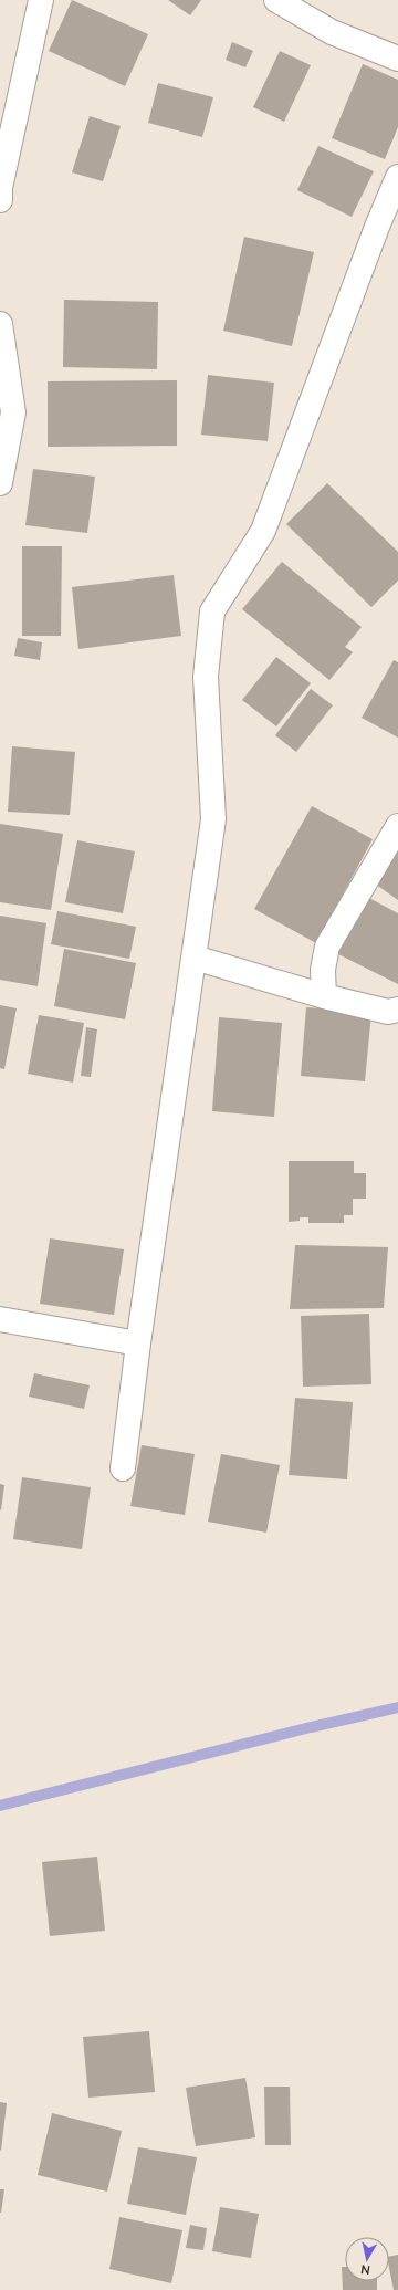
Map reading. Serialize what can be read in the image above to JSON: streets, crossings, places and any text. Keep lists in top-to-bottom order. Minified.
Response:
{"north":"bottom"}
